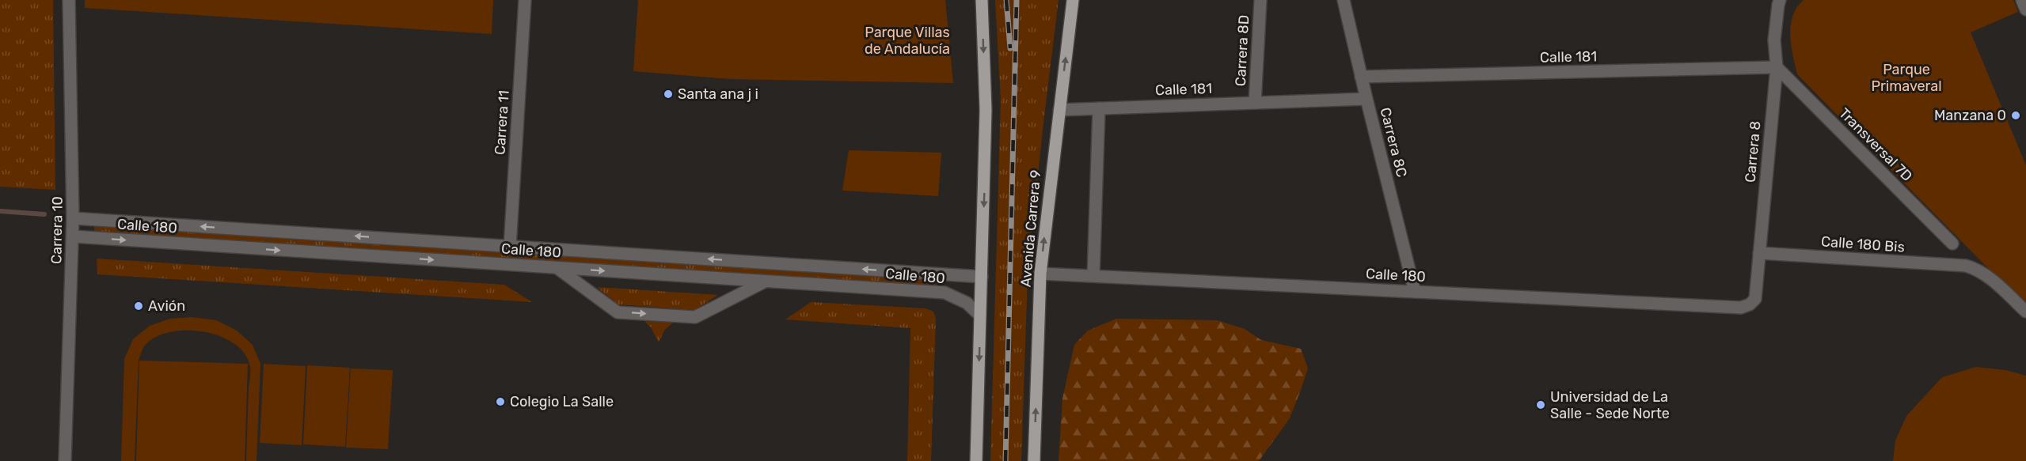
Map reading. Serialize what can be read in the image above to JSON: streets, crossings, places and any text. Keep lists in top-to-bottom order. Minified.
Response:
{"streets":{"main road":["Avenida Carrera 9"],"street":["Carrera 8D","Calle 181","Carrera 11","Carrera 8C","Transversal 7D","Carrera 8","Calle 180","Carrera 10","Calle 180 Bis"]},"crossings":[["Carrera 8D","Calle 181"],["Calle 181","Carrera 8C"],["Calle 181","Transversal 7D"],["Calle 181","Carrera 8"],["Calle 181","Avenida Carrera 9"],["Carrera 11","Calle 180"],["Carrera 8C","Calle 180"],["Transversal 7D","Carrera 8"],["Carrera 8","Calle 180"],["Carrera 8","Calle 180 Bis"],["Calle 180","Avenida Carrera 9"],["Calle 180","Carrera 10"]],"parks":["Parque Villas de Andalucía","Parque Primaveral"],"places":["Santa ana j i","Manzana 0","Avión","Colegio La Salle","Universidad de La Salle - Sede Norte"]}
